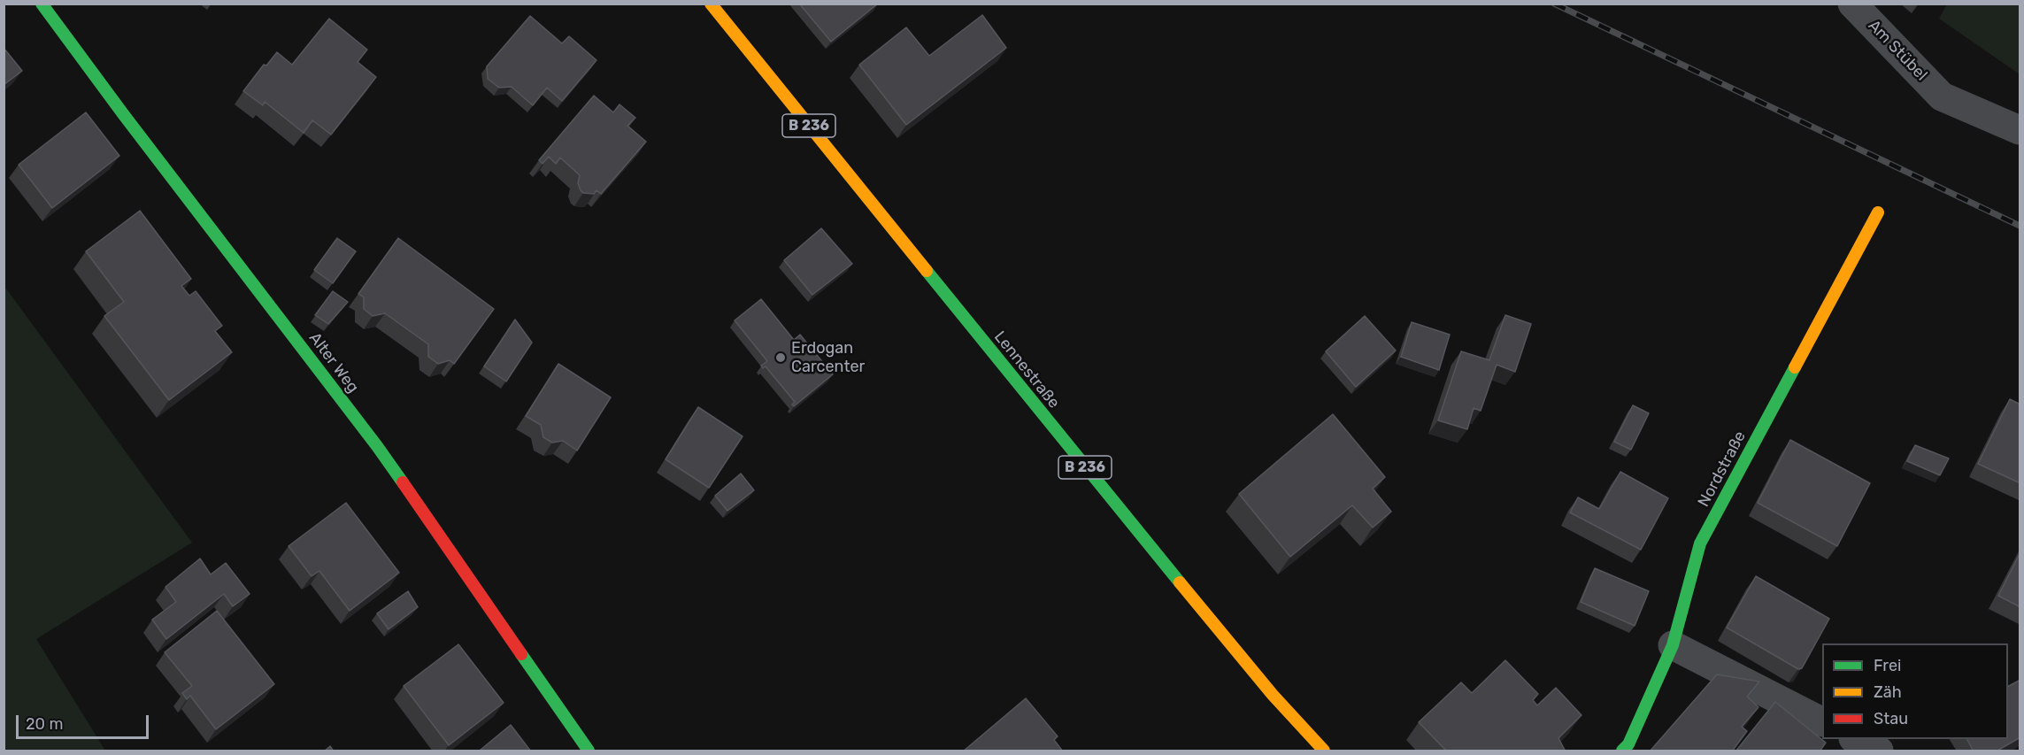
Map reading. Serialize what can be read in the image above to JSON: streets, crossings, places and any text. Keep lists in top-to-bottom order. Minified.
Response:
{"streets":{"street":["Am Stübel","B 236","Alter Weg","Lennestraße","Nordstraße"]},"places":["Erdogan Carcenter"],"legend":["Frei","Zäh","Stau"],"scale_bar":"20 m"}
